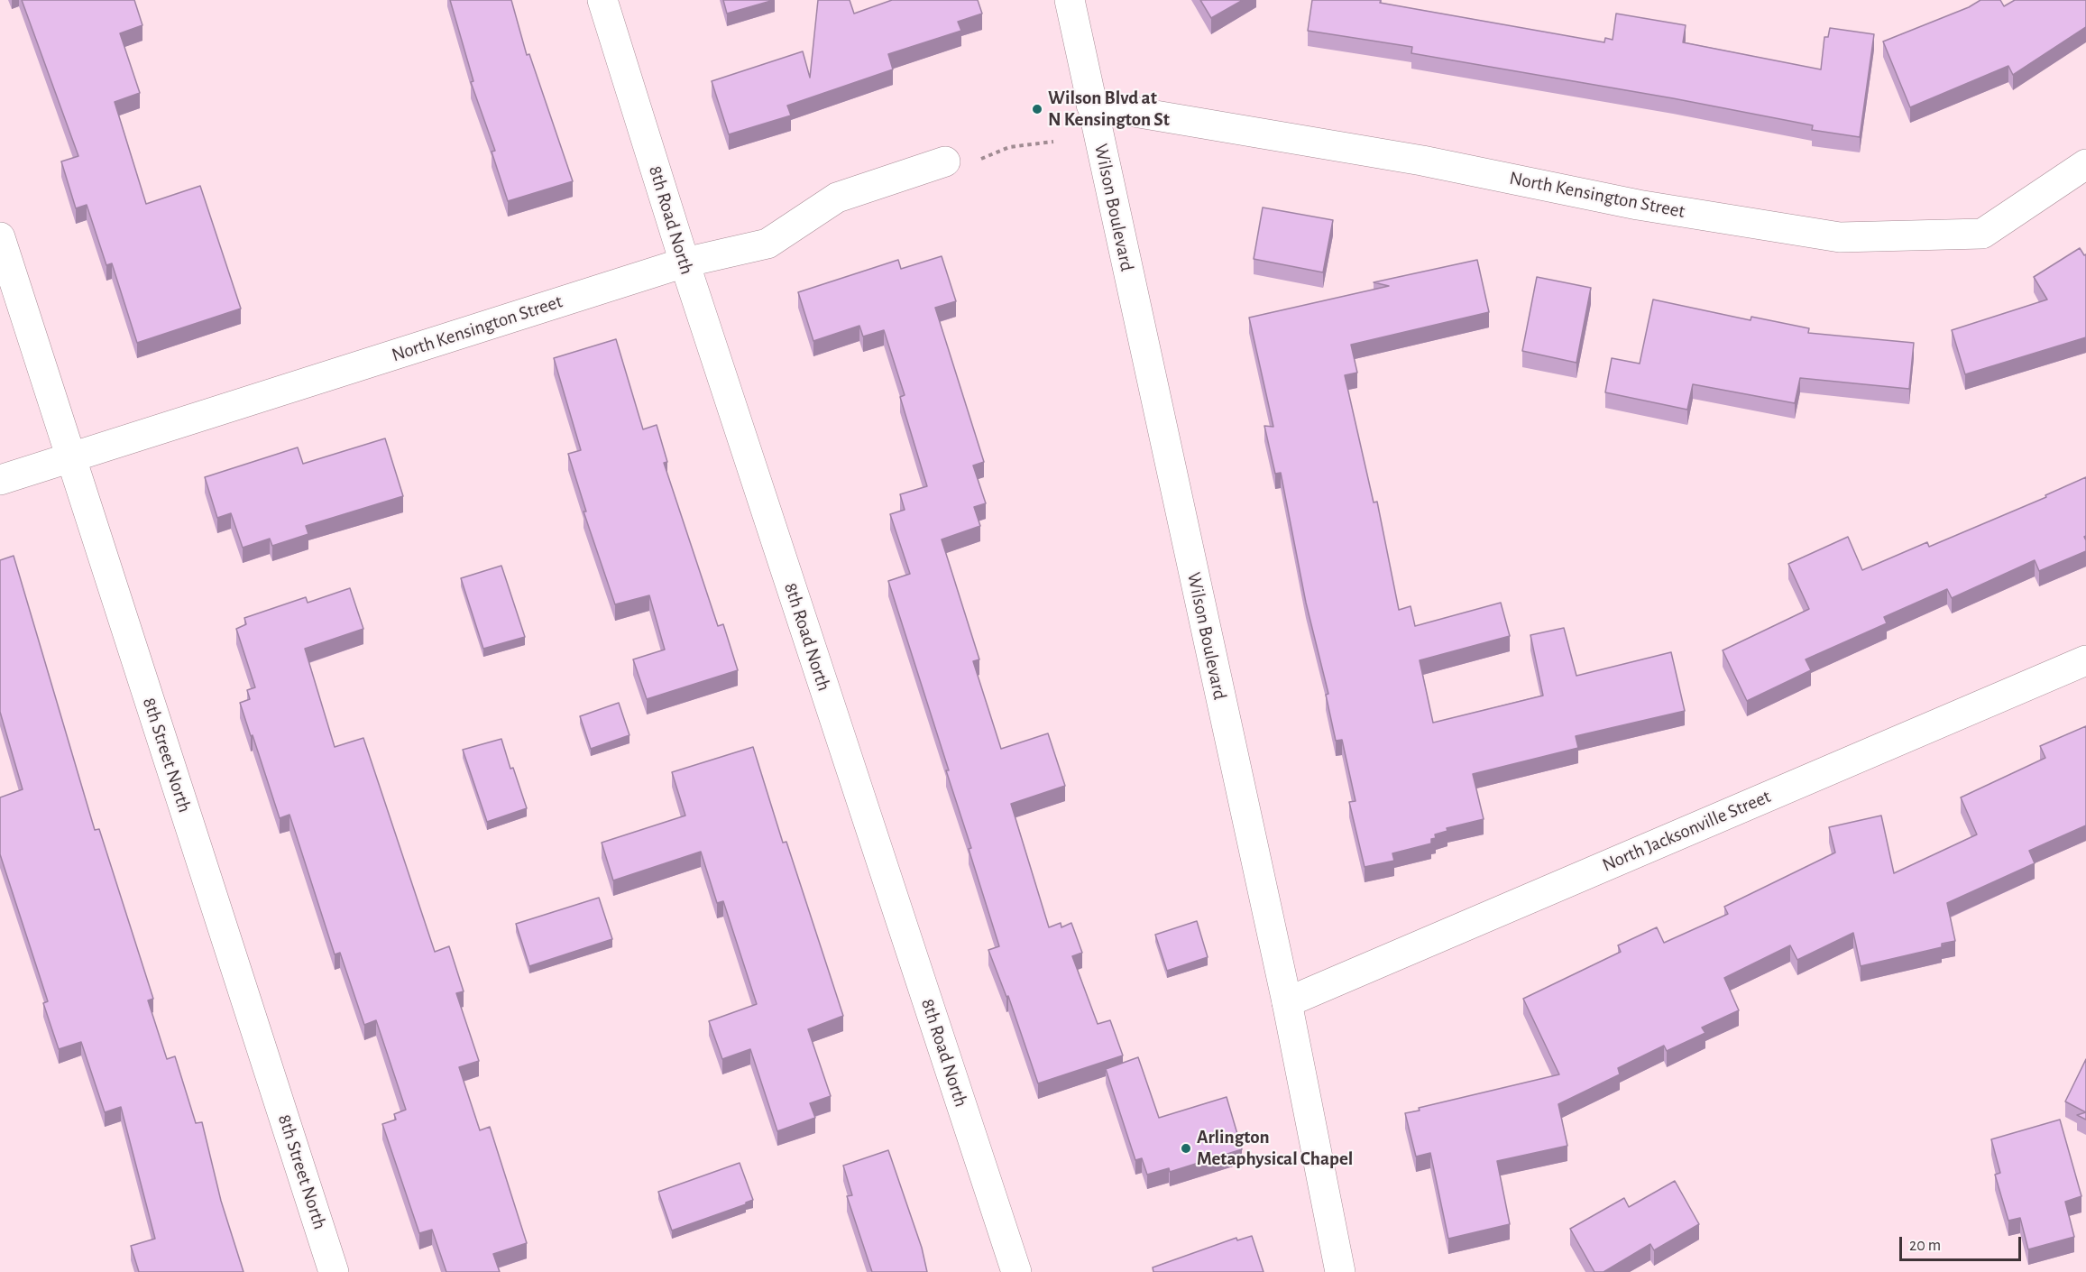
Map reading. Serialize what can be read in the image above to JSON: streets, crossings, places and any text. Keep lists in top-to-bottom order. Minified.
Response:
{"streets":{"street":["North Kensington Street","Wilson Boulevard","8th Road North","8th Street North","North Jacksonville Street"]},"crossings":[["North Kensington Street","Wilson Boulevard"],["North Kensington Street","8th Road North"],["North Kensington Street","8th Street North"],["Wilson Boulevard","North Jacksonville Street"]],"places":["Wilson Blvd at N Kensington St","Arlington Metaphysical Chapel"],"scale_bar":"20 m"}
